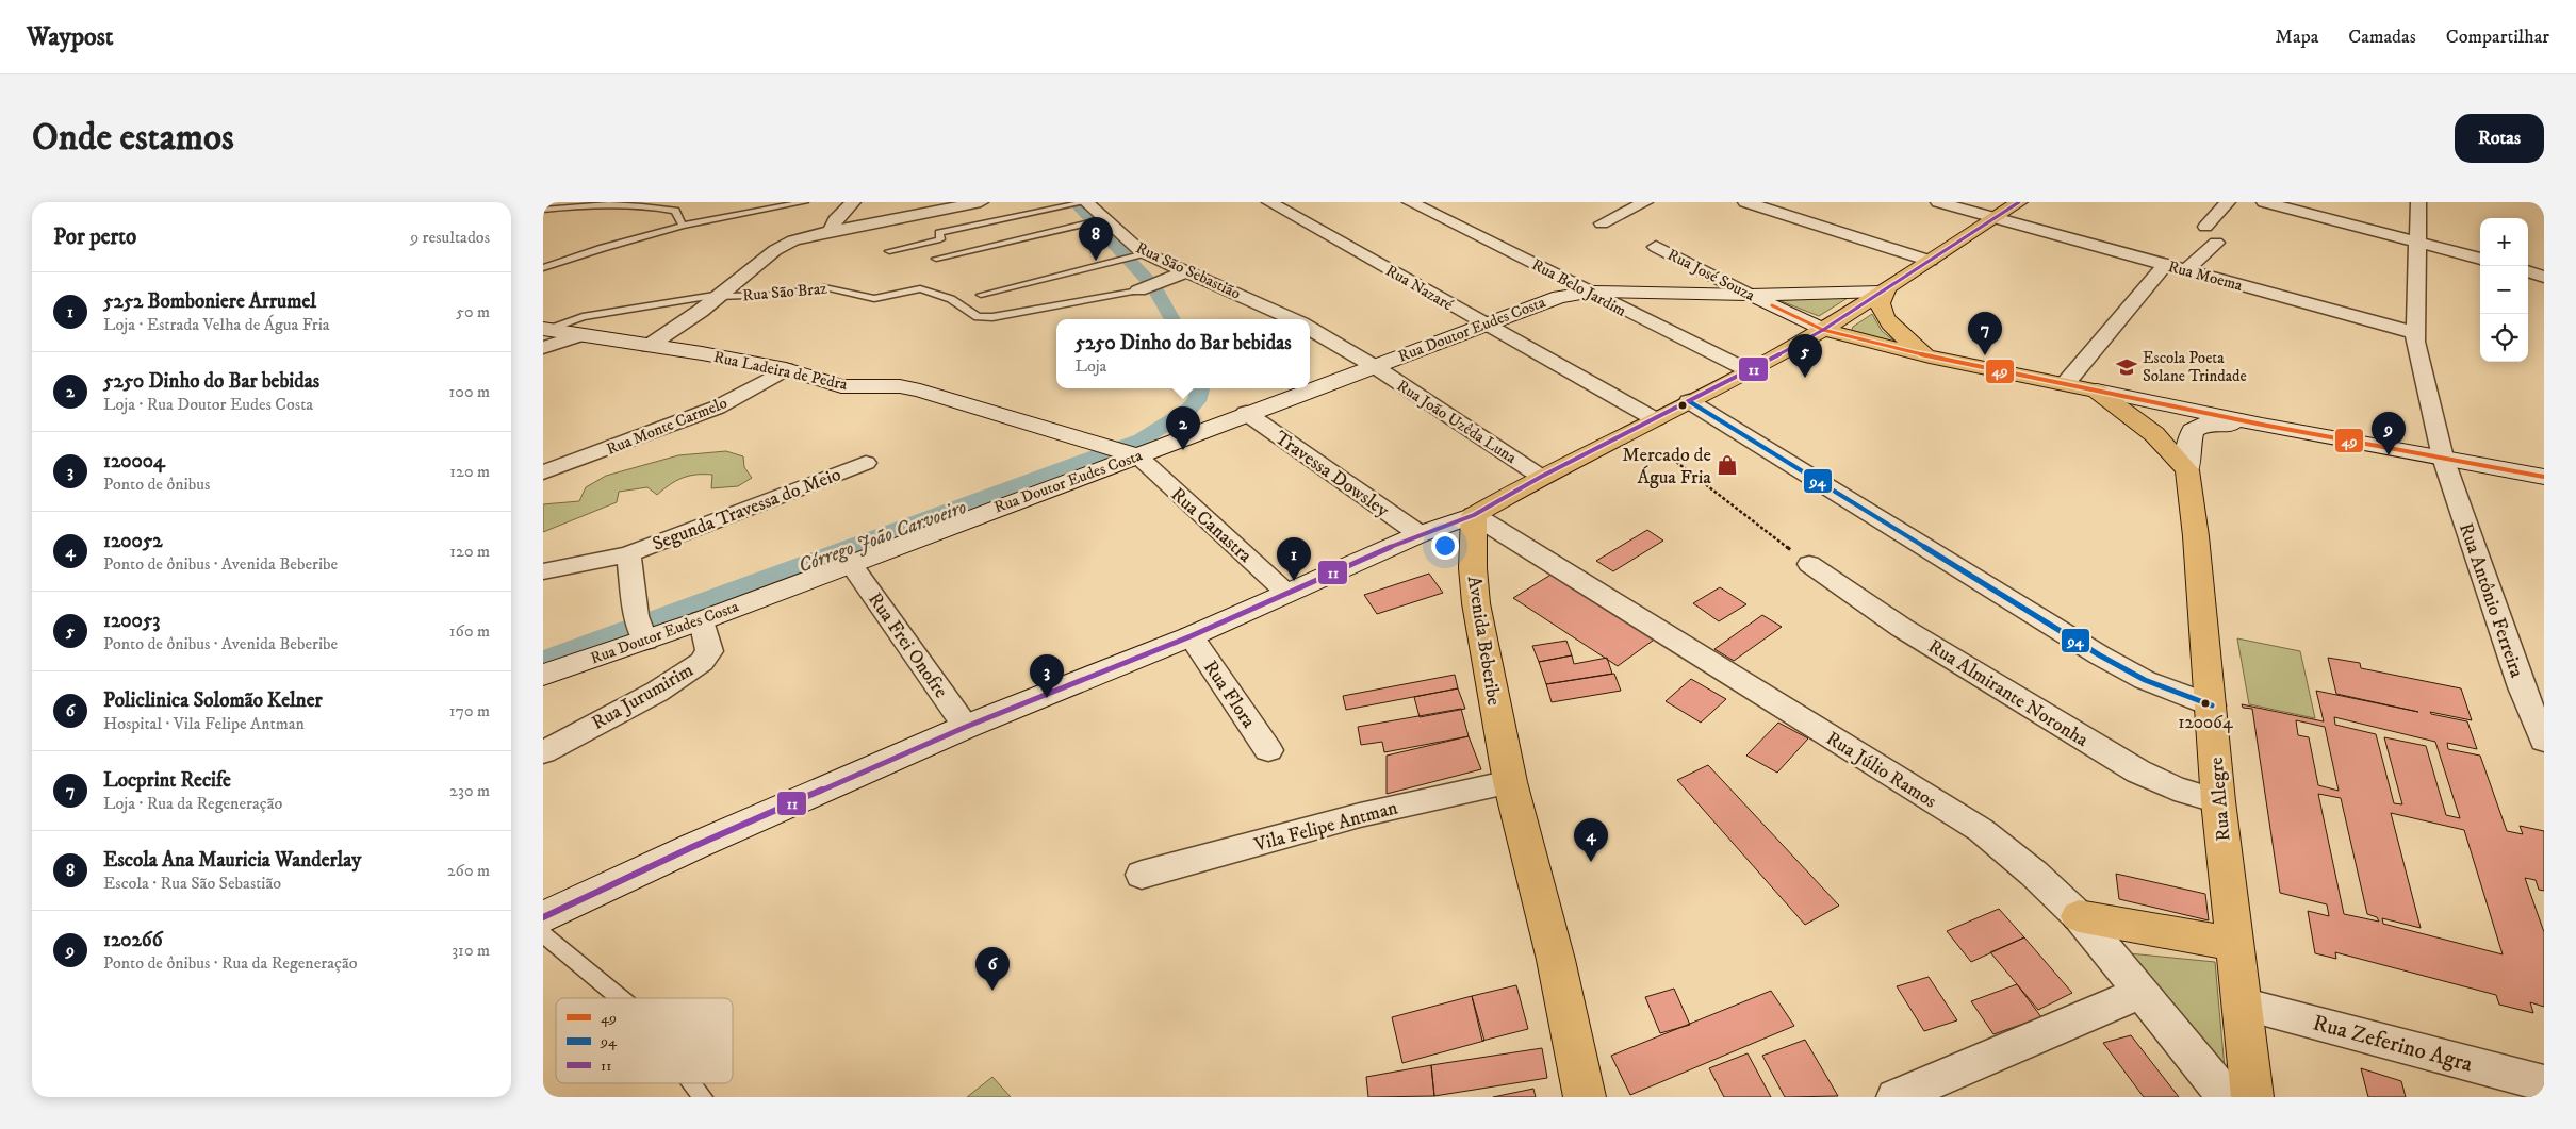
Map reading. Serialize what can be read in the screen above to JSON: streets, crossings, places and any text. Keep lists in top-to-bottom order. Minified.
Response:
{"streets":{"main road":["Avenida Beberibe","Rua Alegre"],"street":["Rua São Sebastião","Rua José Souza","Rua Moema","Rua Nazaré","Rua Belo Jardim","Rua São Braz","Rua Doutor Eudes Costa","Rua Ladeira de Pedra","Rua João Uzêda Luna","Rua Monte Carmelo","Travessa Dowsley","Segunda Travessa do Meio","Rua Canastra","Rua Antônio Ferreira","Rua Frei Onofre","Rua Almirante Noronha","Rua Flora","Rua Jurumirim","Rua Júlio Ramos","Vila Felipe Antman","Rua Zeferino Agra"]},"crossings":[["Rua São Sebastião","Rua São Braz"],["Rua José Souza","Rua Doutor Eudes Costa"],["Rua Moema","Rua Antônio Ferreira"],["Rua Nazaré","Rua Doutor Eudes Costa"],["Rua Belo Jardim","Rua Doutor Eudes Costa"],["Rua São Braz","Rua Ladeira de Pedra"],["Rua Doutor Eudes Costa","Rua Ladeira de Pedra"],["Rua Doutor Eudes Costa","Rua João Uzêda Luna"],["Rua Doutor Eudes Costa","Travessa Dowsley"],["Rua Doutor Eudes Costa","Rua Canastra"],["Rua Doutor Eudes Costa","Rua Frei Onofre"],["Rua Doutor Eudes Costa","Rua Jurumirim"],["Rua Ladeira de Pedra","Rua Monte Carmelo"],["Rua Ladeira de Pedra","Rua Canastra"],["Avenida Beberibe","Rua Júlio Ramos"],["Avenida Beberibe","Vila Felipe Antman"],["Rua Almirante Noronha","Rua Alegre"],["Rua Alegre","Rua Zeferino Agra"]],"water":["Córrego João Carvoeiro"],"places":{"school or university":["Escola Poeta Solane Trindade"],"shop":["Mercado de Água Fria"],"other":["120064"]},"lines":["transit line 11","transit line 49","transit line 94"],"legend":["49","94","11"],"page":{"header":"Waypost","nav":["Mapa","Camadas","Compartilhar"],"buttons":"Rotas","title":"Onde estamos","heading":["Por perto","9 resultados"],"pins":["8","7","5","2","9","1","3","4","6"],"map_buttons":["+","−"],"list":[{"mark":"1","name":"5252 Bomboniere Arrumel","note":"Loja · Estrada Velha de Água Fria","value":"50 m"},{"mark":"2","name":"5250 Dinho do Bar bebidas","note":"Loja · Rua Doutor Eudes Costa","value":"100 m"},{"mark":"3","name":"120004","note":"Ponto de ônibus","value":"120 m"},{"mark":"4","name":"120052","note":"Ponto de ônibus · Avenida Beberibe","value":"120 m"},{"mark":"5","name":"120053","note":"Ponto de ônibus · Avenida Beberibe","value":"160 m"},{"mark":"6","name":"Policlinica Solomão Kelner","note":"Hospital · Vila Felipe Antman","value":"170 m"},{"mark":"7","name":"Locprint Recife","note":"Loja · Rua da Regeneração","value":"230 m"},{"mark":"8","name":"Escola Ana Mauricia Wanderlay","note":"Escola · Rua São Sebastião","value":"260 m"},{"mark":"9","name":"120266","note":"Ponto de ônibus · Rua da Regeneração","value":"310 m"}],"popup":["5250 Dinho do Bar bebidas","Loja"]}}
